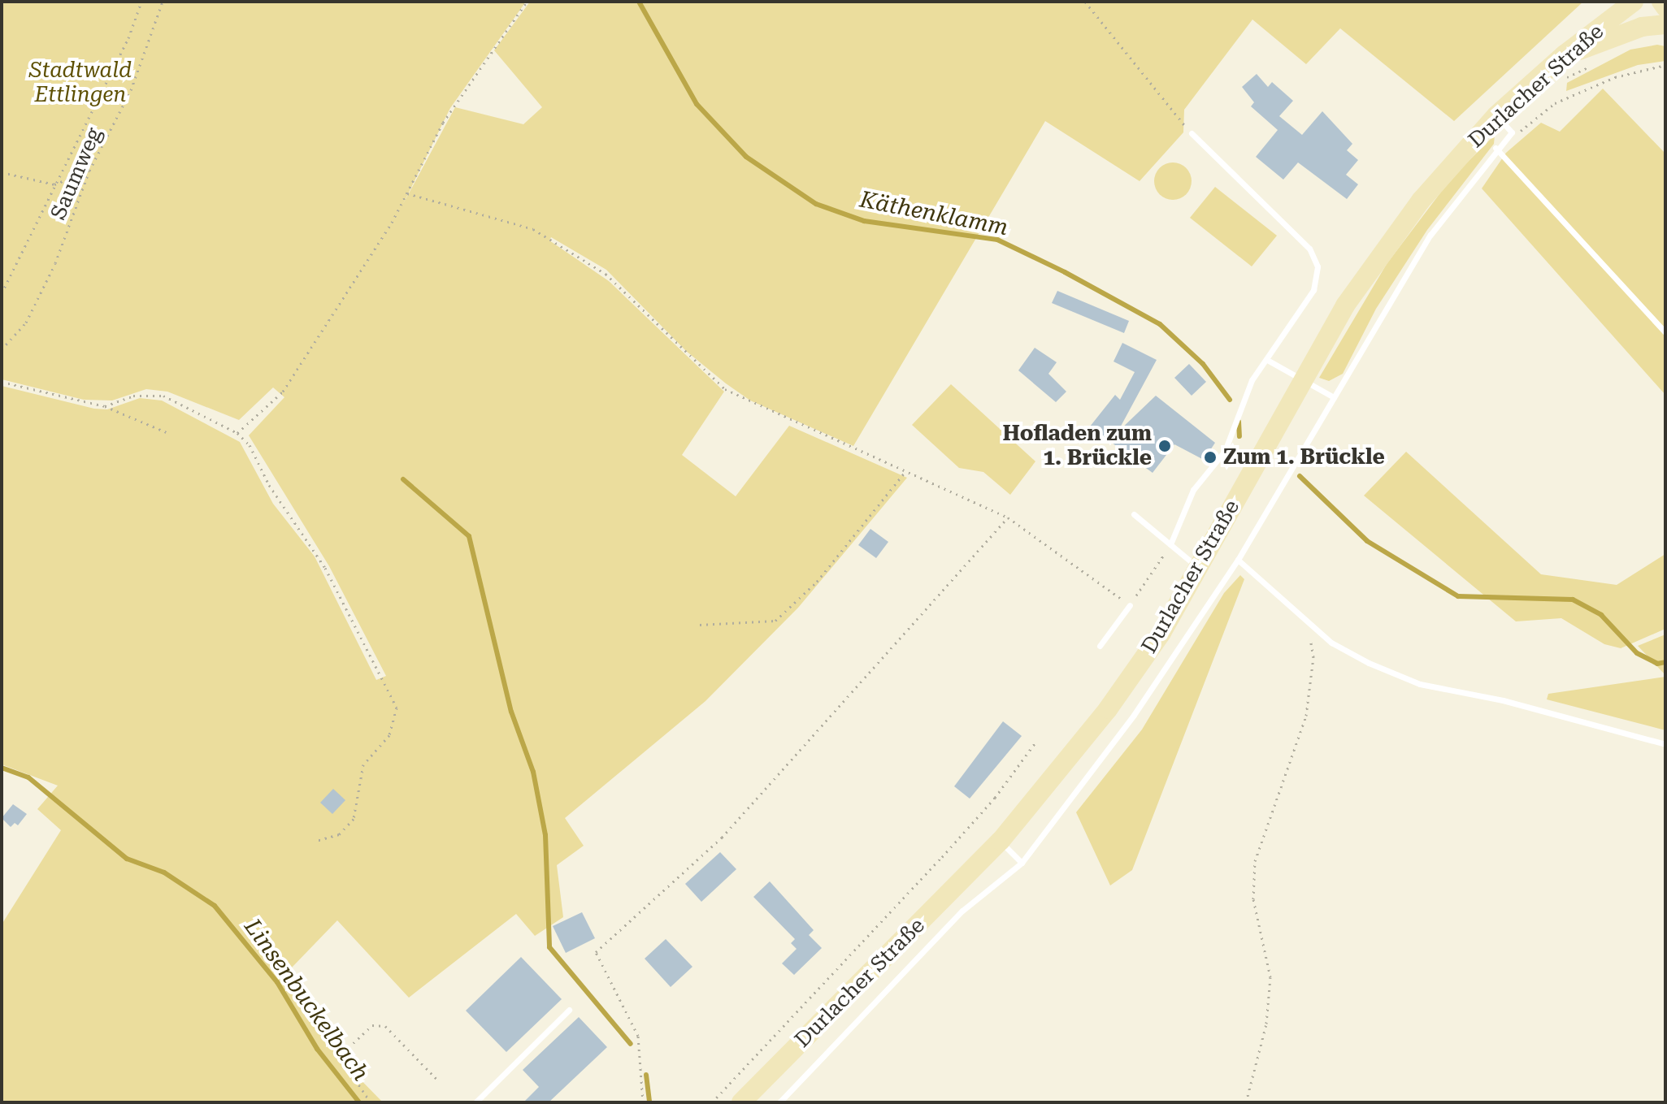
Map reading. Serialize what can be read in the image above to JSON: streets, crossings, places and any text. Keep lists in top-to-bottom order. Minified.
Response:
{"streets":{"main road":["Durlacher Straße"],"path":["Saumweg"]},"water":["Käthenklamm","Linsenbuckelbach"],"parks":["Stadtwald Ettlingen"],"places":["Hofladen zum 1. Brückle","Zum 1. Brückle"]}
